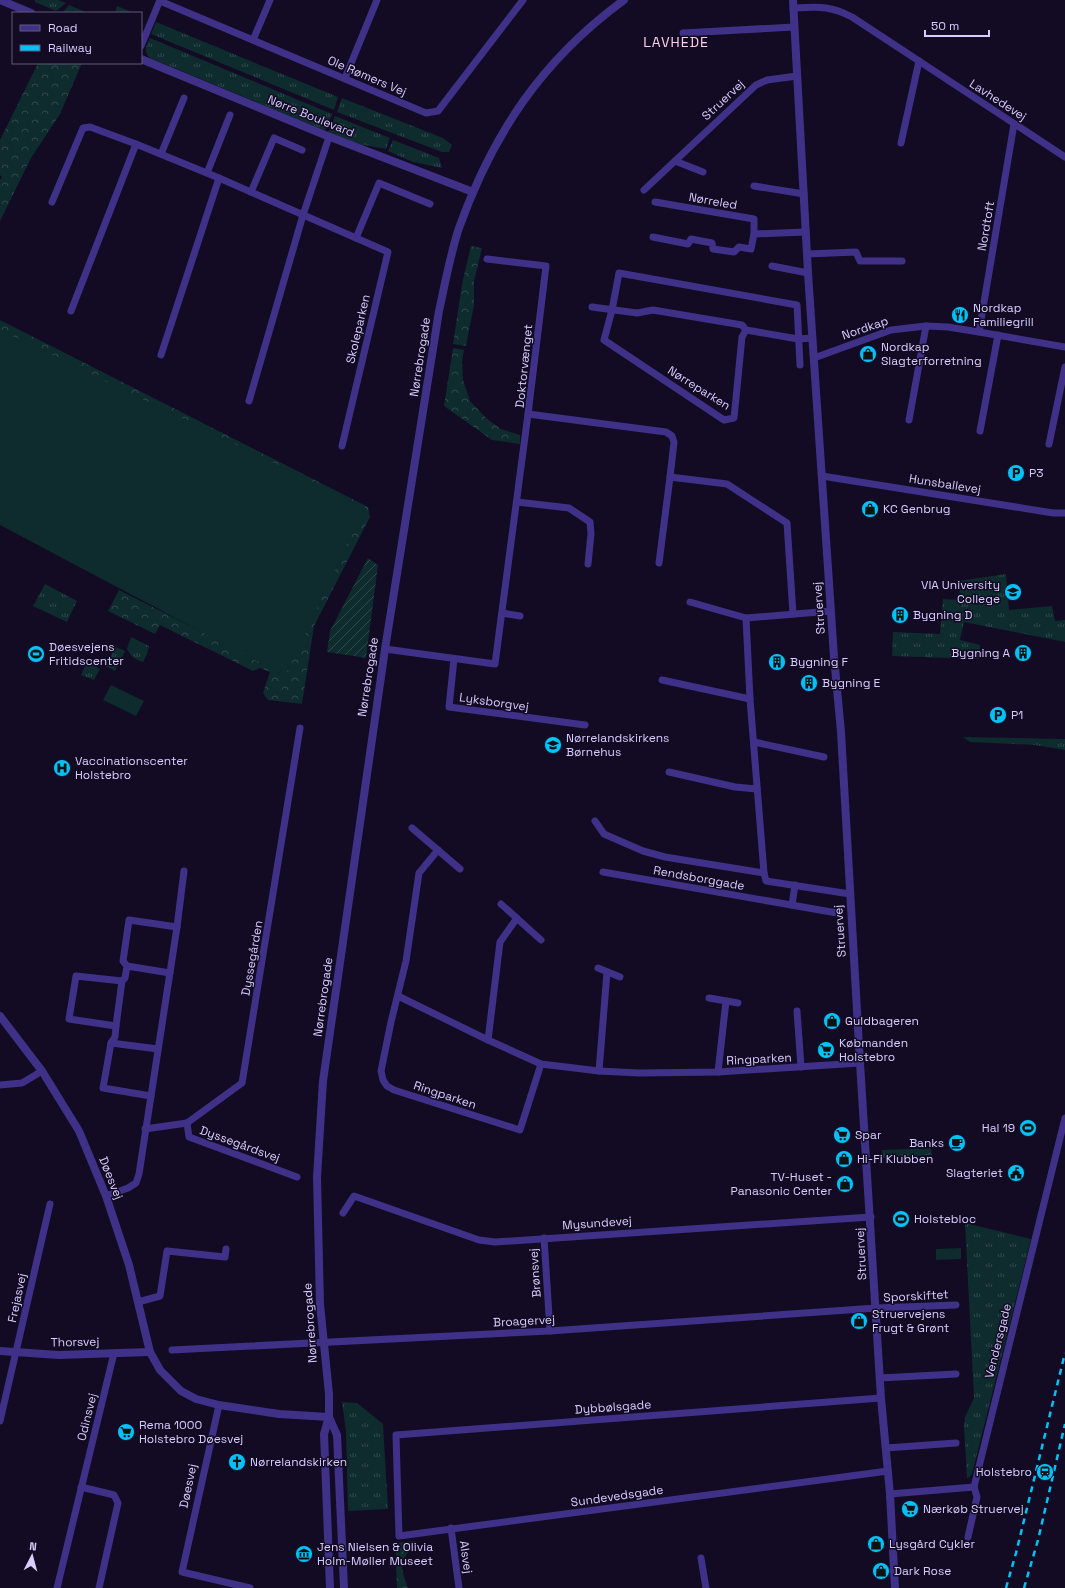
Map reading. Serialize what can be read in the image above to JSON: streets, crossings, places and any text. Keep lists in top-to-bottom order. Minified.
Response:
{"streets":{"street":["Ole Rømers Vej","Struervej","Lavhedevej","Nørre Boulevard","Nørreled","Nordtoft","Nordkap","Skoleparken","Nørrebrogade","Doktorvænget","Nørreparken","Hunsballevej","Lyksborgvej","Rendsborggade","Dyssegården","Ringparken","Dyssegårdsvej","Døesvej","Mysundevej","Brønsvej","Sporskiftet","Frejasvej","Broagervej","Vendersgade","Thorsvej","Dybbølsgade","Odinsvej","Sundevedsgade","Alsvej"]},"crossings":[["Struervej","Lavhedevej"],["Struervej","Nordkap"],["Struervej","Hunsballevej"],["Struervej","Rendsborggade"],["Struervej","Ringparken"],["Struervej","Mysundevej"],["Struervej","Sporskiftet"],["Struervej","Broagervej"],["Struervej","Dybbølsgade"],["Struervej","Sundevedsgade"],["Lavhedevej","Nordtoft"],["Nørre Boulevard","Nørrebrogade"],["Nordtoft","Nordkap"],["Nørrebrogade","Døesvej"],["Nørrebrogade","Broagervej"],["Dyssegården","Dyssegårdsvej"],["Døesvej","Thorsvej"],["Mysundevej","Brønsvej"],["Brønsvej","Broagervej"],["Sporskiftet","Broagervej"],["Frejasvej","Thorsvej"],["Thorsvej","Odinsvej"],["Dybbølsgade","Sundevedsgade"],["Sundevedsgade","Alsvej"]],"districts":["LAVHEDE"],"places":{"restaurant":["Nordkap Familiegrill"],"shop":["Nordkap Slagterforretning","KC Genbrug","Guldbageren","Hi-Fi Klubben","TV-Huset - Panasonic Center","Struervejens Frugt & Grønt","Lysgård Cykler","Dark Rose"],"parking":["P3","P1"],"school or university":["VIA University College","Nørrelandskirkens Børnehus"],"building":["Bygning D","Bygning A","Bygning F","Bygning E"],"sports":["Døesvejens Fritidscenter","Hal 19","Holstebloc"],"hospital":["Vaccinationscenter Holstebro"],"supermarket":["Købmanden Holstebro","Spar","Rema 1000 Holstebro Døesvej","Nærkøb Struervej"],"cafe":["Banks"],"public building":["Slagteriet"],"church":["Nørrelandskirken"],"station":["Holstebro"],"museum":["Jens Nielsen & Olivia Holm-Møller Museet"]},"legend":["Road","Railway"],"scale_bar":"50 m","north":"top"}
